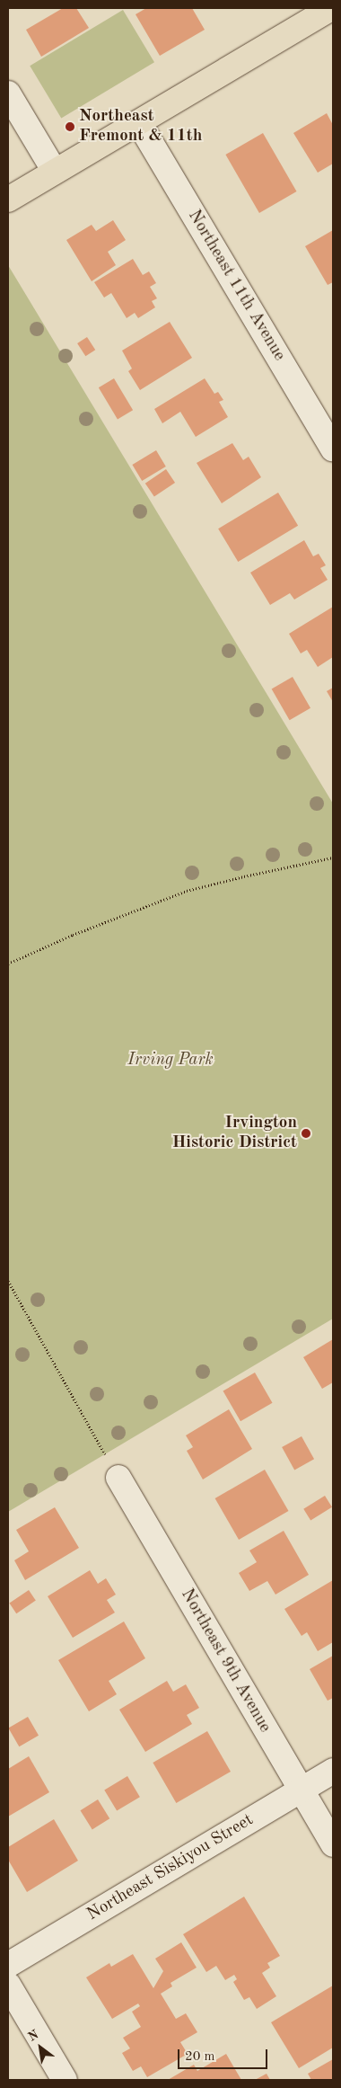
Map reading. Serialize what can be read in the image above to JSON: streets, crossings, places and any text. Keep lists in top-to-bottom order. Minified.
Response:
{"streets":{"street":["Northeast 11th Avenue","Northeast 9th Avenue","Northeast Siskiyou Street"]},"crossings":[["Northeast 9th Avenue","Northeast Siskiyou Street"]],"parks":["Irving Park"],"places":["Northeast Fremont & 11th","Irvington Historic District"],"scale_bar":"20 m","north":"top left"}
